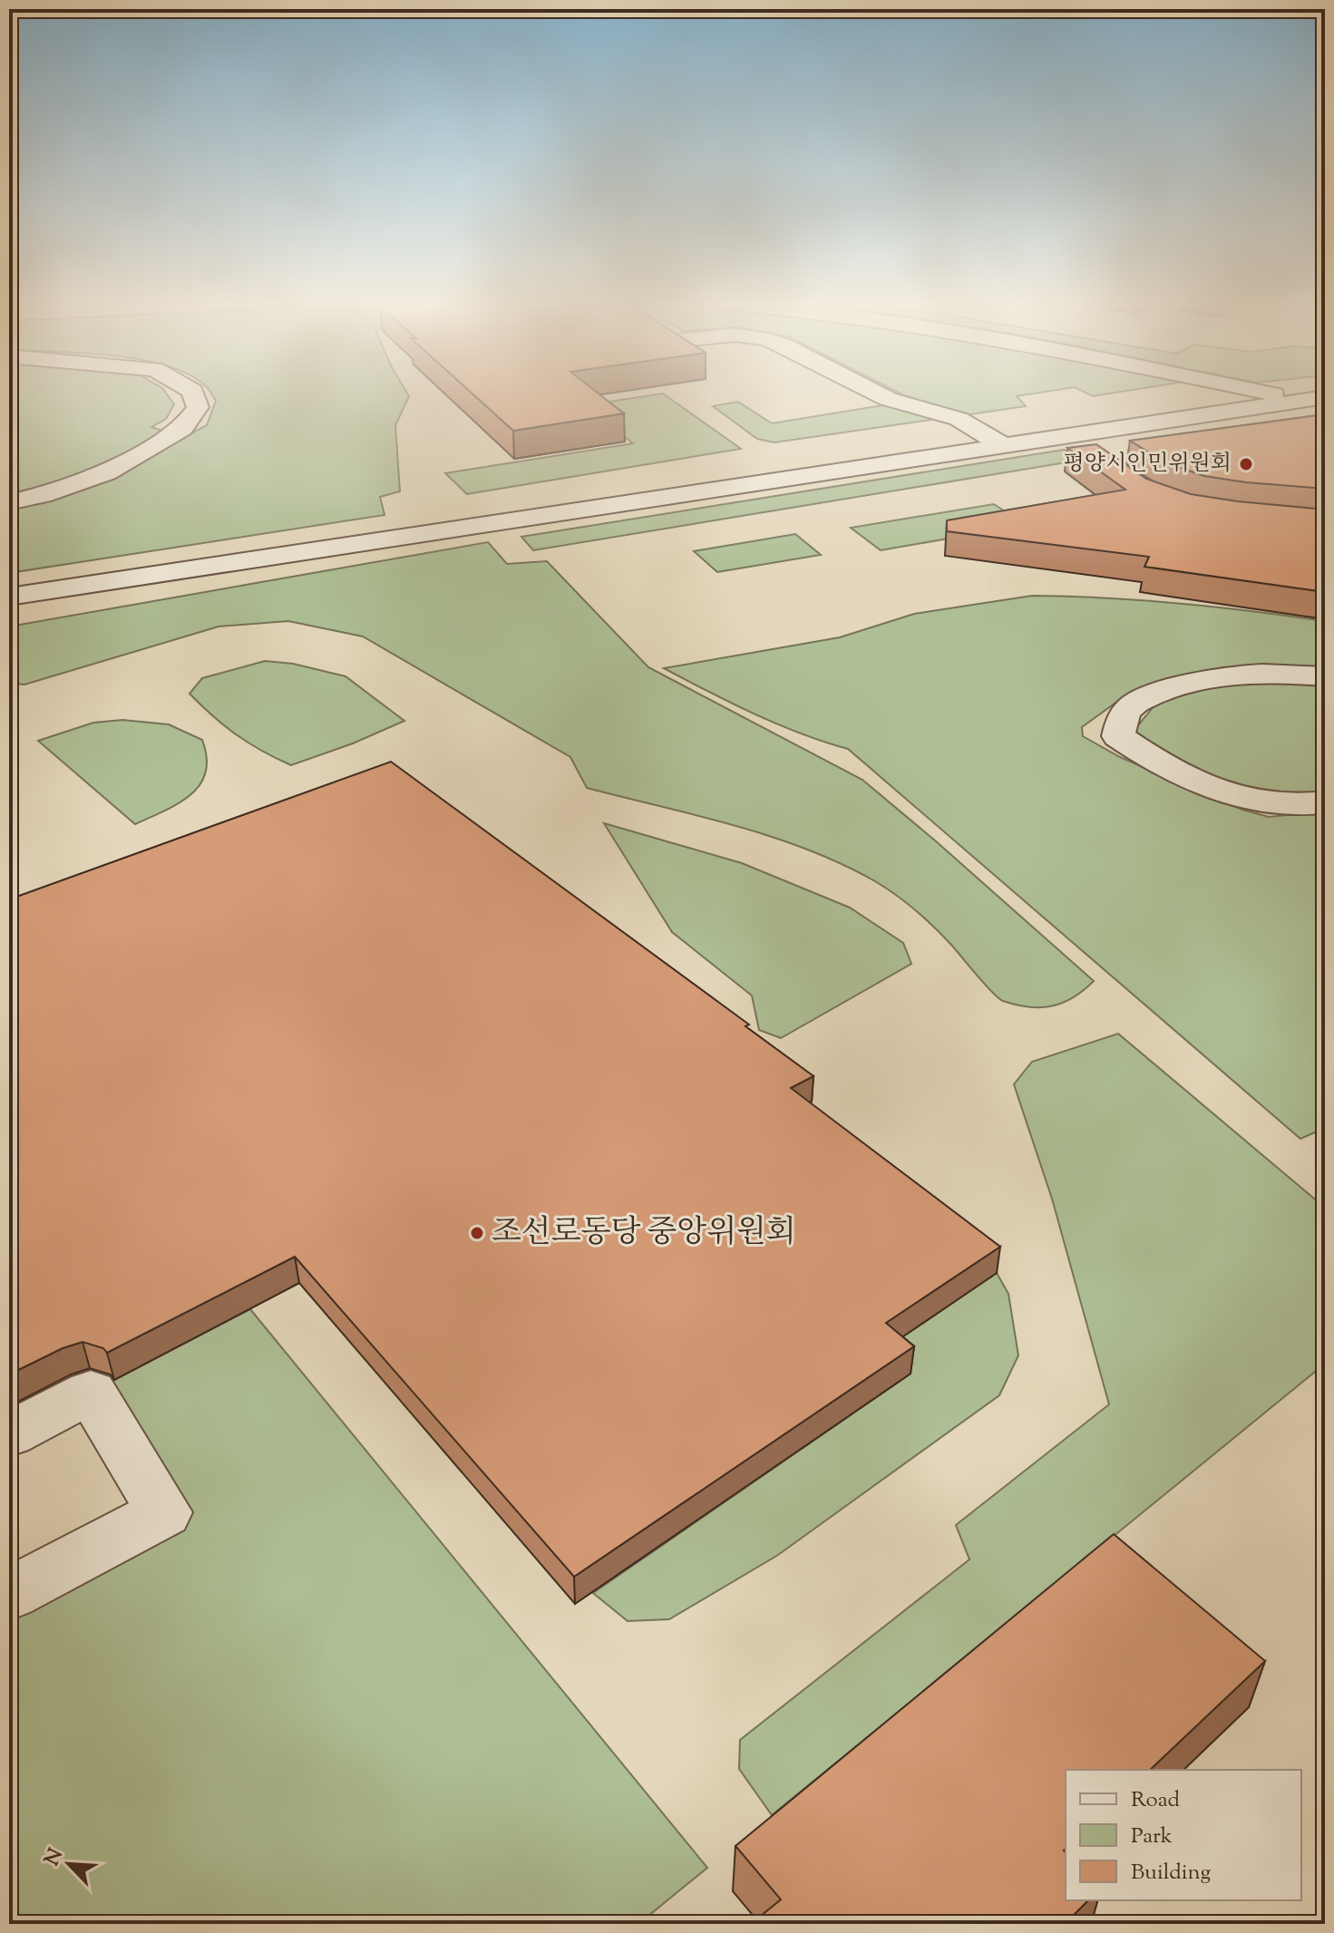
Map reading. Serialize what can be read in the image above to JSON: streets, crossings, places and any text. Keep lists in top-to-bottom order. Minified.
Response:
{"places":["평양시인민위원회","조선로동당 중앙위원회"],"legend":["Road","Park","Building"],"north":"top left"}
